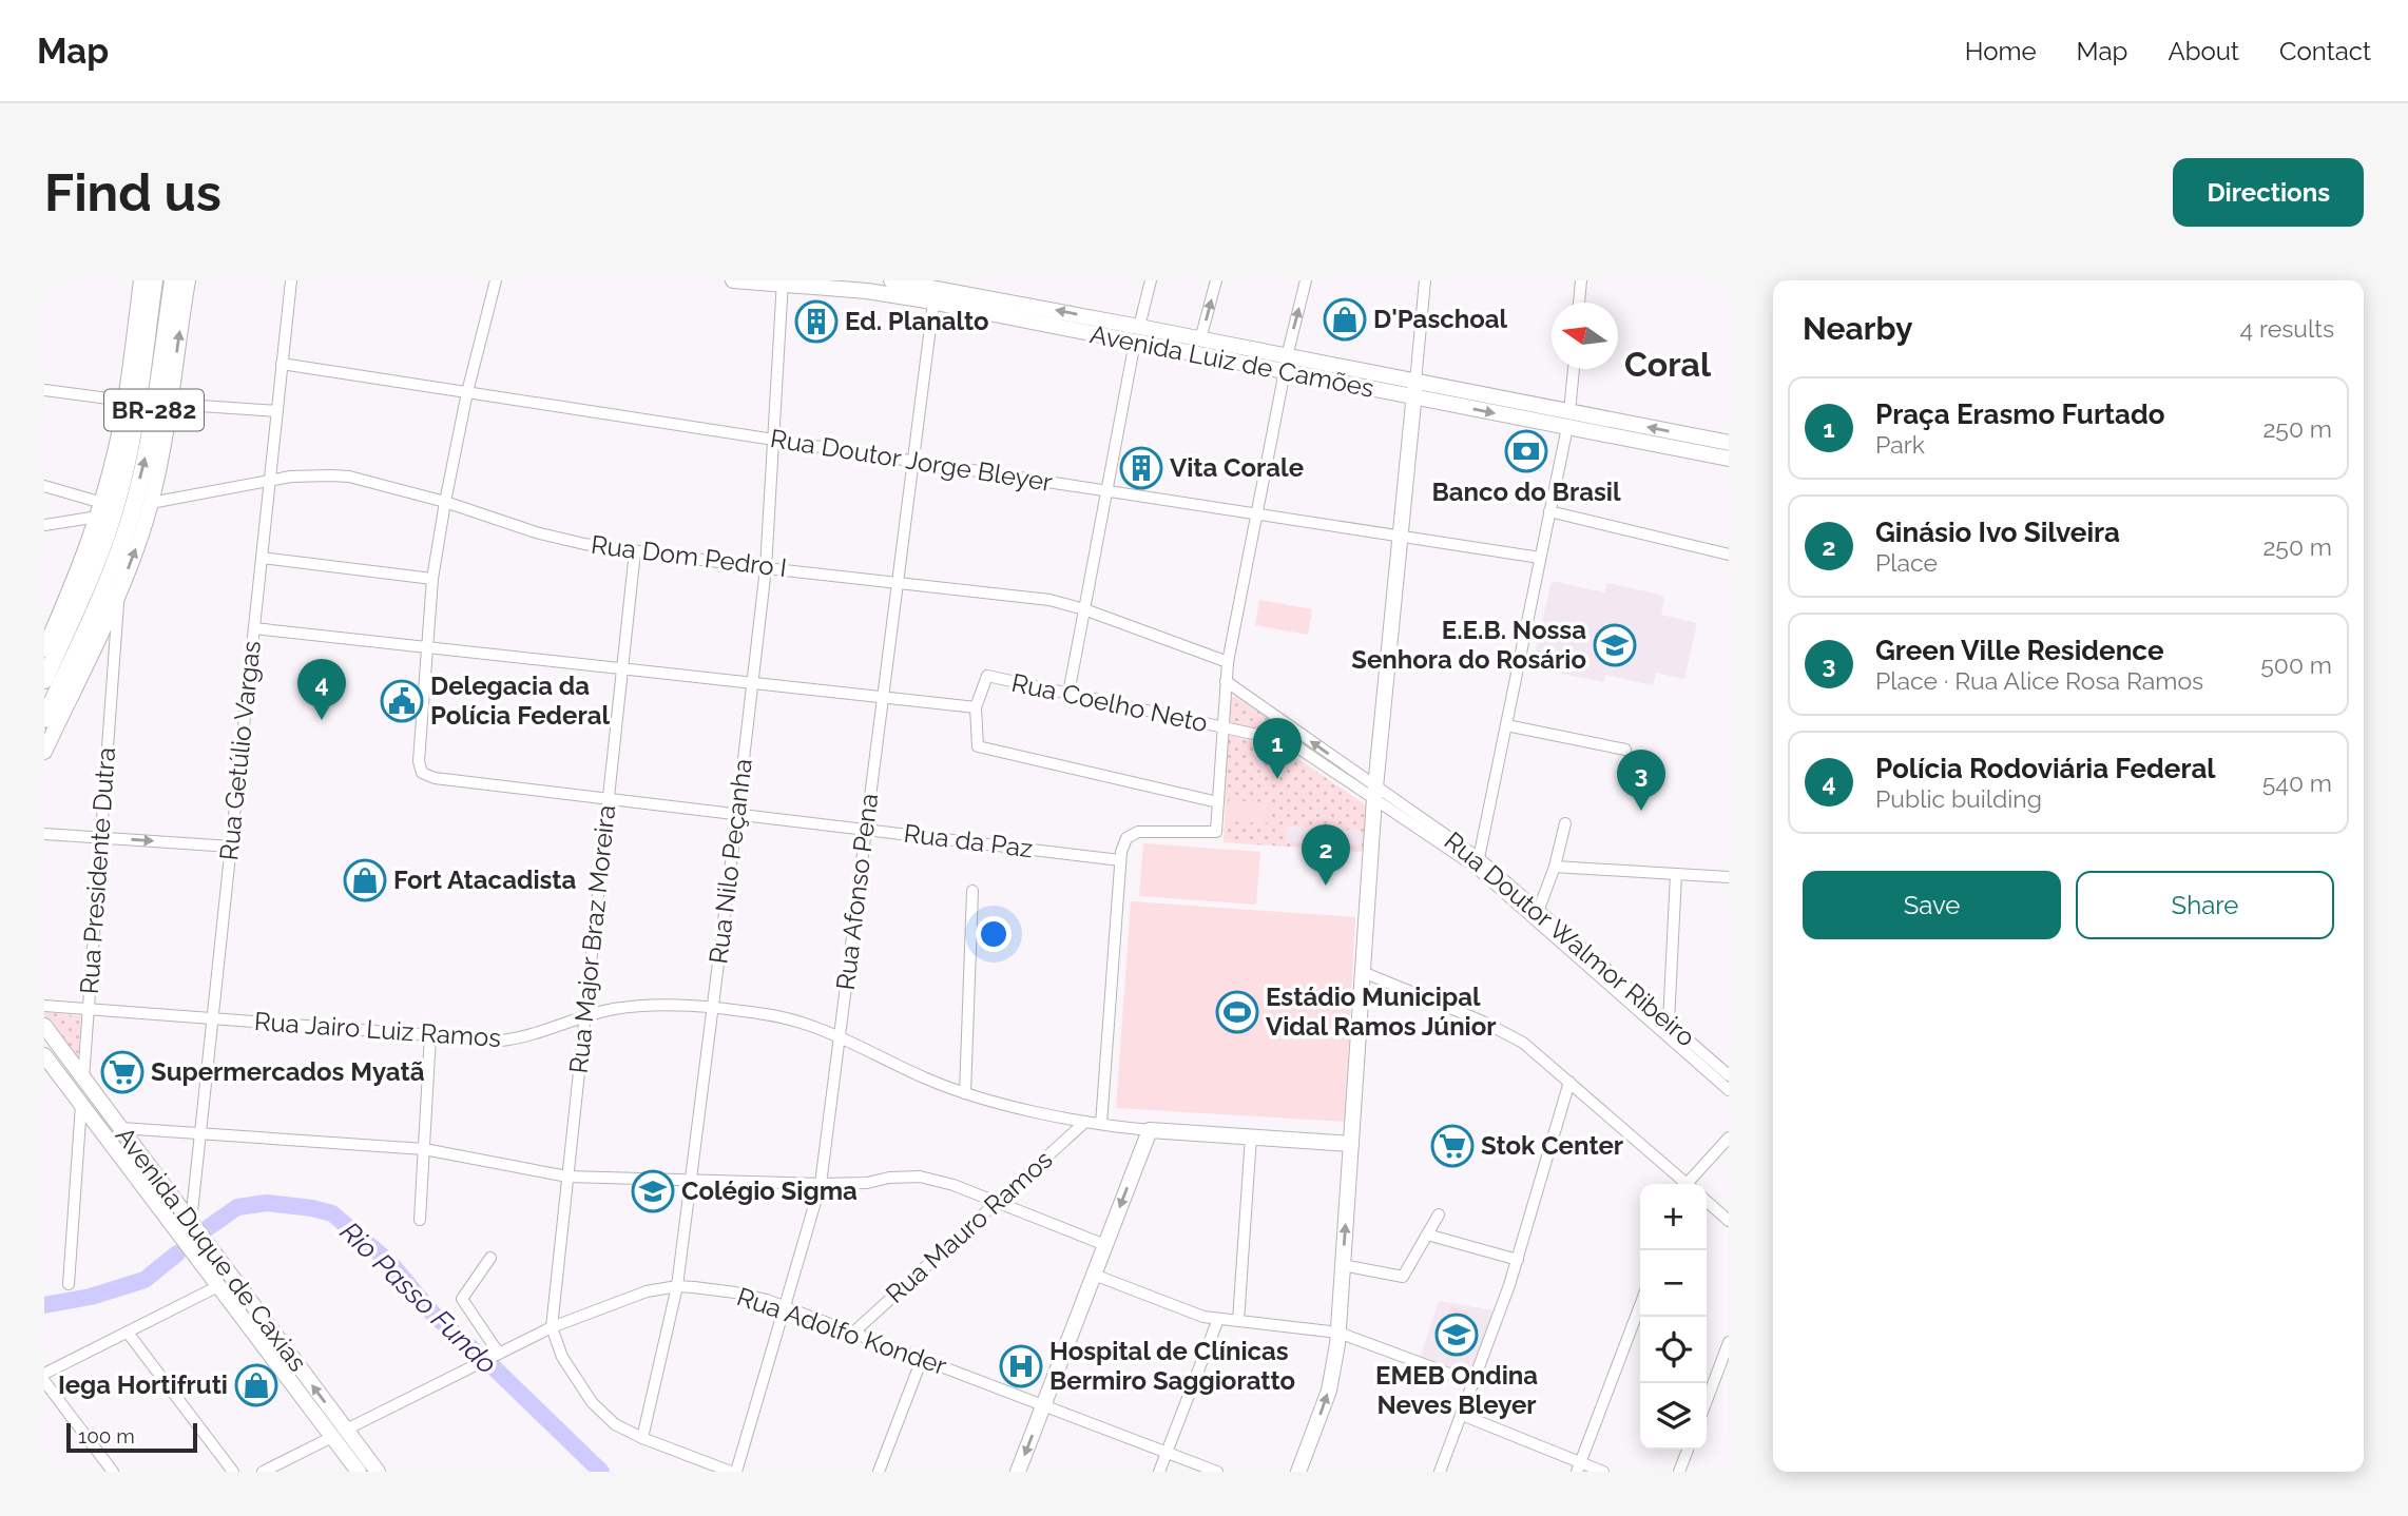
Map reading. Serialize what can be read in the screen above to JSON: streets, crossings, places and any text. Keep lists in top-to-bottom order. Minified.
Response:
{"streets":{"highway":["BR-282"],"main road":["Avenida Luiz de Camões","Rua Jairo Luiz Ramos","Avenida Duque de Caxias"],"street":["Rua Doutor Jorge Bleyer","Rua Dom Pedro I","Rua Coelho Neto","Rua Getúlio Vargas","Rua da Paz","Rua Nilo Peçanha","Rua Presidente Dutra","Rua Afonso Pena","Rua Major Braz Moreira","Rua Doutor Walmor Ribeiro","Rua Mauro Ramos","Rua Adolfo Konder"]},"crossings":[["Avenida Luiz de Camões","Rua Nilo Peçanha"],["Avenida Luiz de Camões","Rua Afonso Pena"],["Rua Doutor Jorge Bleyer","Rua Getúlio Vargas"],["Rua Doutor Jorge Bleyer","Rua Nilo Peçanha"],["Rua Doutor Jorge Bleyer","Rua Afonso Pena"],["Rua Dom Pedro I","Rua Getúlio Vargas"],["Rua Dom Pedro I","Rua Nilo Peçanha"],["Rua Dom Pedro I","Rua Afonso Pena"],["Rua Dom Pedro I","Rua Major Braz Moreira"],["Rua Coelho Neto","Rua Doutor Walmor Ribeiro"],["Rua Getúlio Vargas","Rua Jairo Luiz Ramos"],["Rua Getúlio Vargas","Avenida Duque de Caxias"],["Rua da Paz","Rua Nilo Peçanha"],["Rua da Paz","Rua Afonso Pena"],["Rua da Paz","Rua Major Braz Moreira"],["Rua Nilo Peçanha","Rua Jairo Luiz Ramos"],["Rua Nilo Peçanha","Rua Adolfo Konder"],["Rua Presidente Dutra","Rua Jairo Luiz Ramos"],["Rua Presidente Dutra","Avenida Duque de Caxias"],["Rua Afonso Pena","Rua Jairo Luiz Ramos"],["Rua Afonso Pena","Rua Adolfo Konder"],["Rua Major Braz Moreira","Rua Jairo Luiz Ramos"],["Rua Major Braz Moreira","Rua Adolfo Konder"],["Rua Jairo Luiz Ramos","Rua Mauro Ramos"],["Rua Mauro Ramos","Rua Adolfo Konder"],["Avenida Duque de Caxias","Rua Adolfo Konder"]],"districts":["Coral"],"water":["Rio Passo Fundo"],"places":{"shop":["D'Paschoal","Fort Atacadista","Iega Hortifruti"],"building":["Ed. Planalto","Vita Corale"],"bank":["Banco do Brasil"],"school or university":["E.E.B. Nossa Senhora do Rosário","Colégio Sigma","EMEB Ondina Neves Bleyer"],"public building":["Delegacia da Polícia Federal"],"sports":["Estádio Municipal Vidal Ramos Júnior"],"supermarket":["Supermercados Myatã","Stok Center"],"hospital":["Hospital de Clínicas Bermiro Saggioratto"]},"scale_bar":"100 m","north":"left","page":{"header":"Map","nav":["Home","Map","About","Contact"],"buttons":["Directions",["Save","Share"]],"title":"Find us","heading":["Nearby","4 results"],"list":[{"mark":"1","name":"Praça Erasmo Furtado","note":"Park","value":"250 m"},{"mark":"2","name":"Ginásio Ivo Silveira","note":"Place","value":"250 m"},{"mark":"3","name":"Green Ville Residence","note":"Place · Rua Alice Rosa Ramos","value":"500 m"},{"mark":"4","name":"Polícia Rodoviária Federal","note":"Public building","value":"540 m"}],"pins":["4","1","3","2"],"map_buttons":["+","−"],"scale":"100 m"}}
